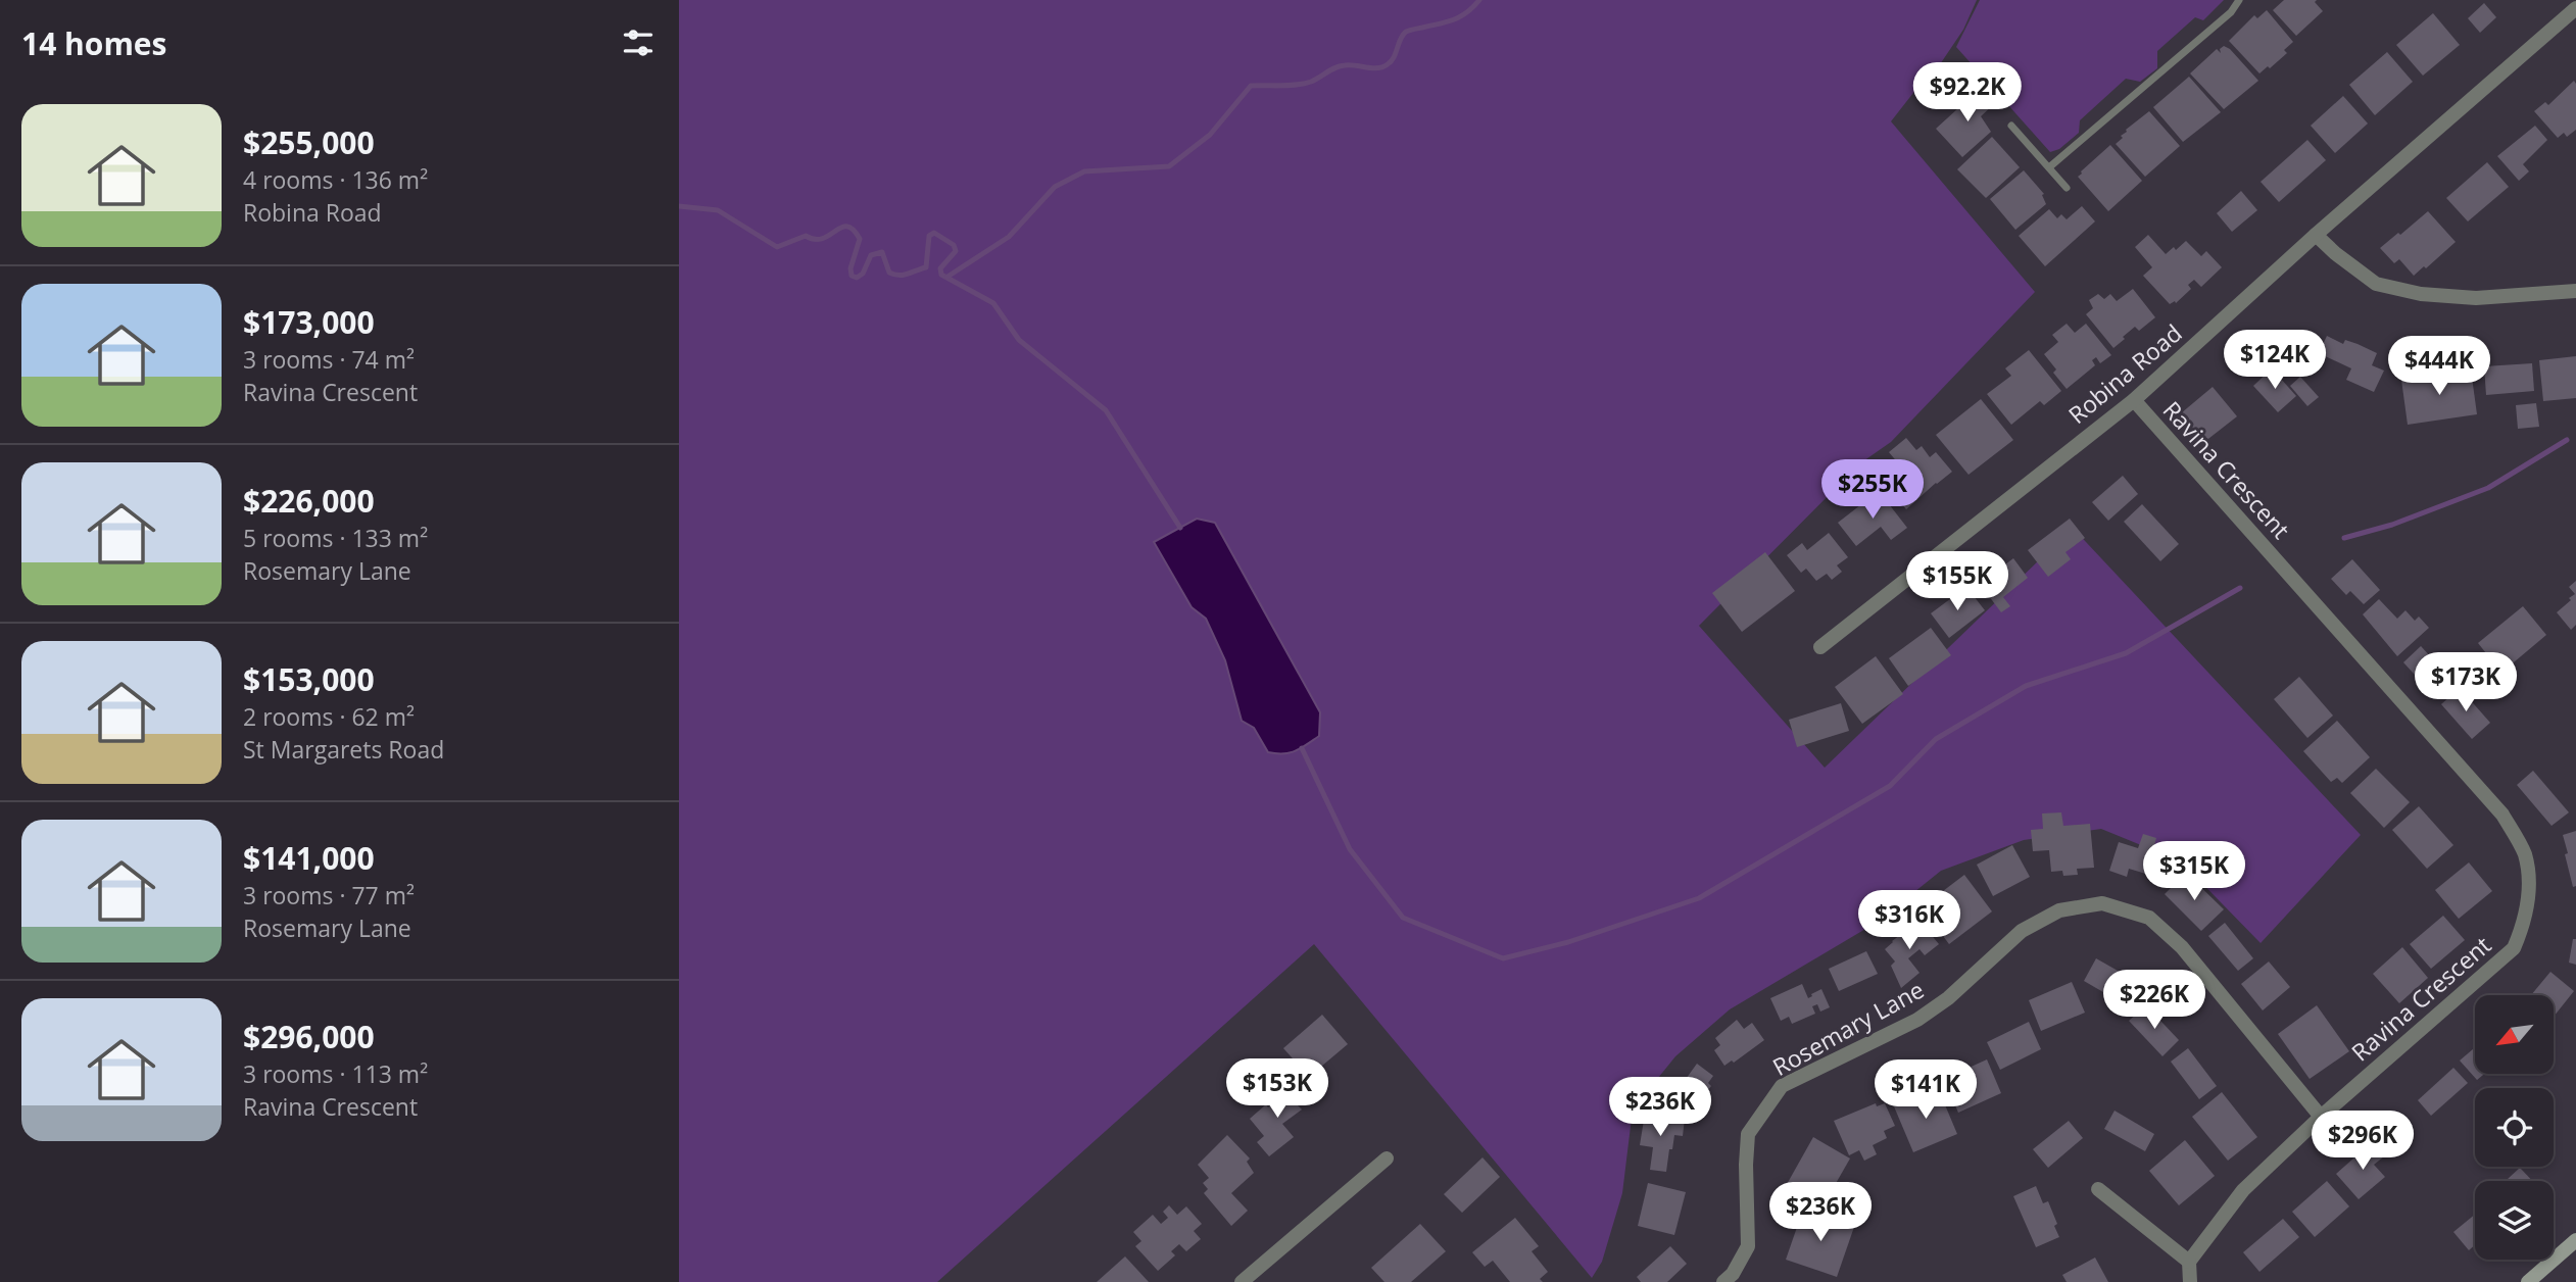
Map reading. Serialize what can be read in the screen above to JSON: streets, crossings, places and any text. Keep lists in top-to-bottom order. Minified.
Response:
{"streets":{"street":["Robina Road","Ravina Crescent","Rosemary Lane"]},"crossings":[["Robina Road","Ravina Crescent"],["Ravina Crescent","Rosemary Lane"]],"north":"bottom left","page":{"heading":"14 homes","price":["$92.2K","$124K","$444K","$255K","$155K","$173K","$315K","$316K","$226K","$153K","$141K","$236K","$296K","$236K"],"list":[{"name":"$255,000","note":"4 rooms · 136 m² · Robina Road"},{"name":"$173,000","note":"3 rooms · 74 m² · Ravina Crescent"},{"name":"$226,000","note":"5 rooms · 133 m² · Rosemary Lane"},{"name":"$153,000","note":"2 rooms · 62 m² · St Margarets Road"},{"name":"$141,000","note":"3 rooms · 77 m² · Rosemary Lane"},{"name":"$296,000","note":"3 rooms · 113 m² · Ravina Crescent"}]}}
